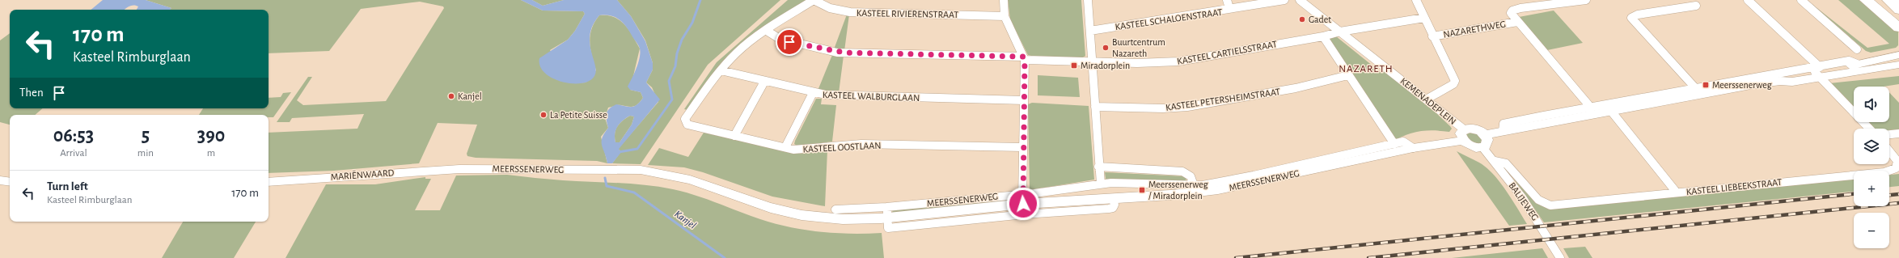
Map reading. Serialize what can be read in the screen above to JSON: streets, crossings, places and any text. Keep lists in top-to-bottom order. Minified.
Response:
{"streets":{"street":["KASTEEL RIVIERENSTRAAT","KASTEEL SCHALOENSTRAAT","NAZARETHWEG","KASTEEL CARTIELSSTRAAT","KASTEEL WALBURGLAAN","KASTEEL PETERSHEIMSTRAAT","KEMENADEPLEIN","KASTEEL OOSTLAAN","MEERSSENERWEG","MARIËNWAARD","KASTEEL LIEBEEKSTRAAT","BALIJEWEG"]},"crossings":[["KASTEEL WALBURGLAAN","KASTEEL OOSTLAAN"],["KEMENADEPLEIN","MEERSSENERWEG"],["KEMENADEPLEIN","BALIJEWEG"],["MEERSSENERWEG","MARIËNWAARD"],["MEERSSENERWEG","BALIJEWEG"],["KASTEEL LIEBEEKSTRAAT","BALIJEWEG"]],"districts":["NAZARETH"],"water":["Kanjel"],"places":{"other":["Gadet","Buurtcentrum Nazareth","Kanjel","La Petite Suisse"],"transit":["Miradorplein","Meerssenerweg","Meerssenerweg / Miradorplein"]},"page":{"turn":["170 m","Kasteel Rimburglaan"],"then":"Then","map_buttons":["+","−"],"eta":["06:53","Arrival","5","min","390","m"],"list":[{"name":"Turn left","note":"Kasteel Rimburglaan","value":"170 m"}]}}
